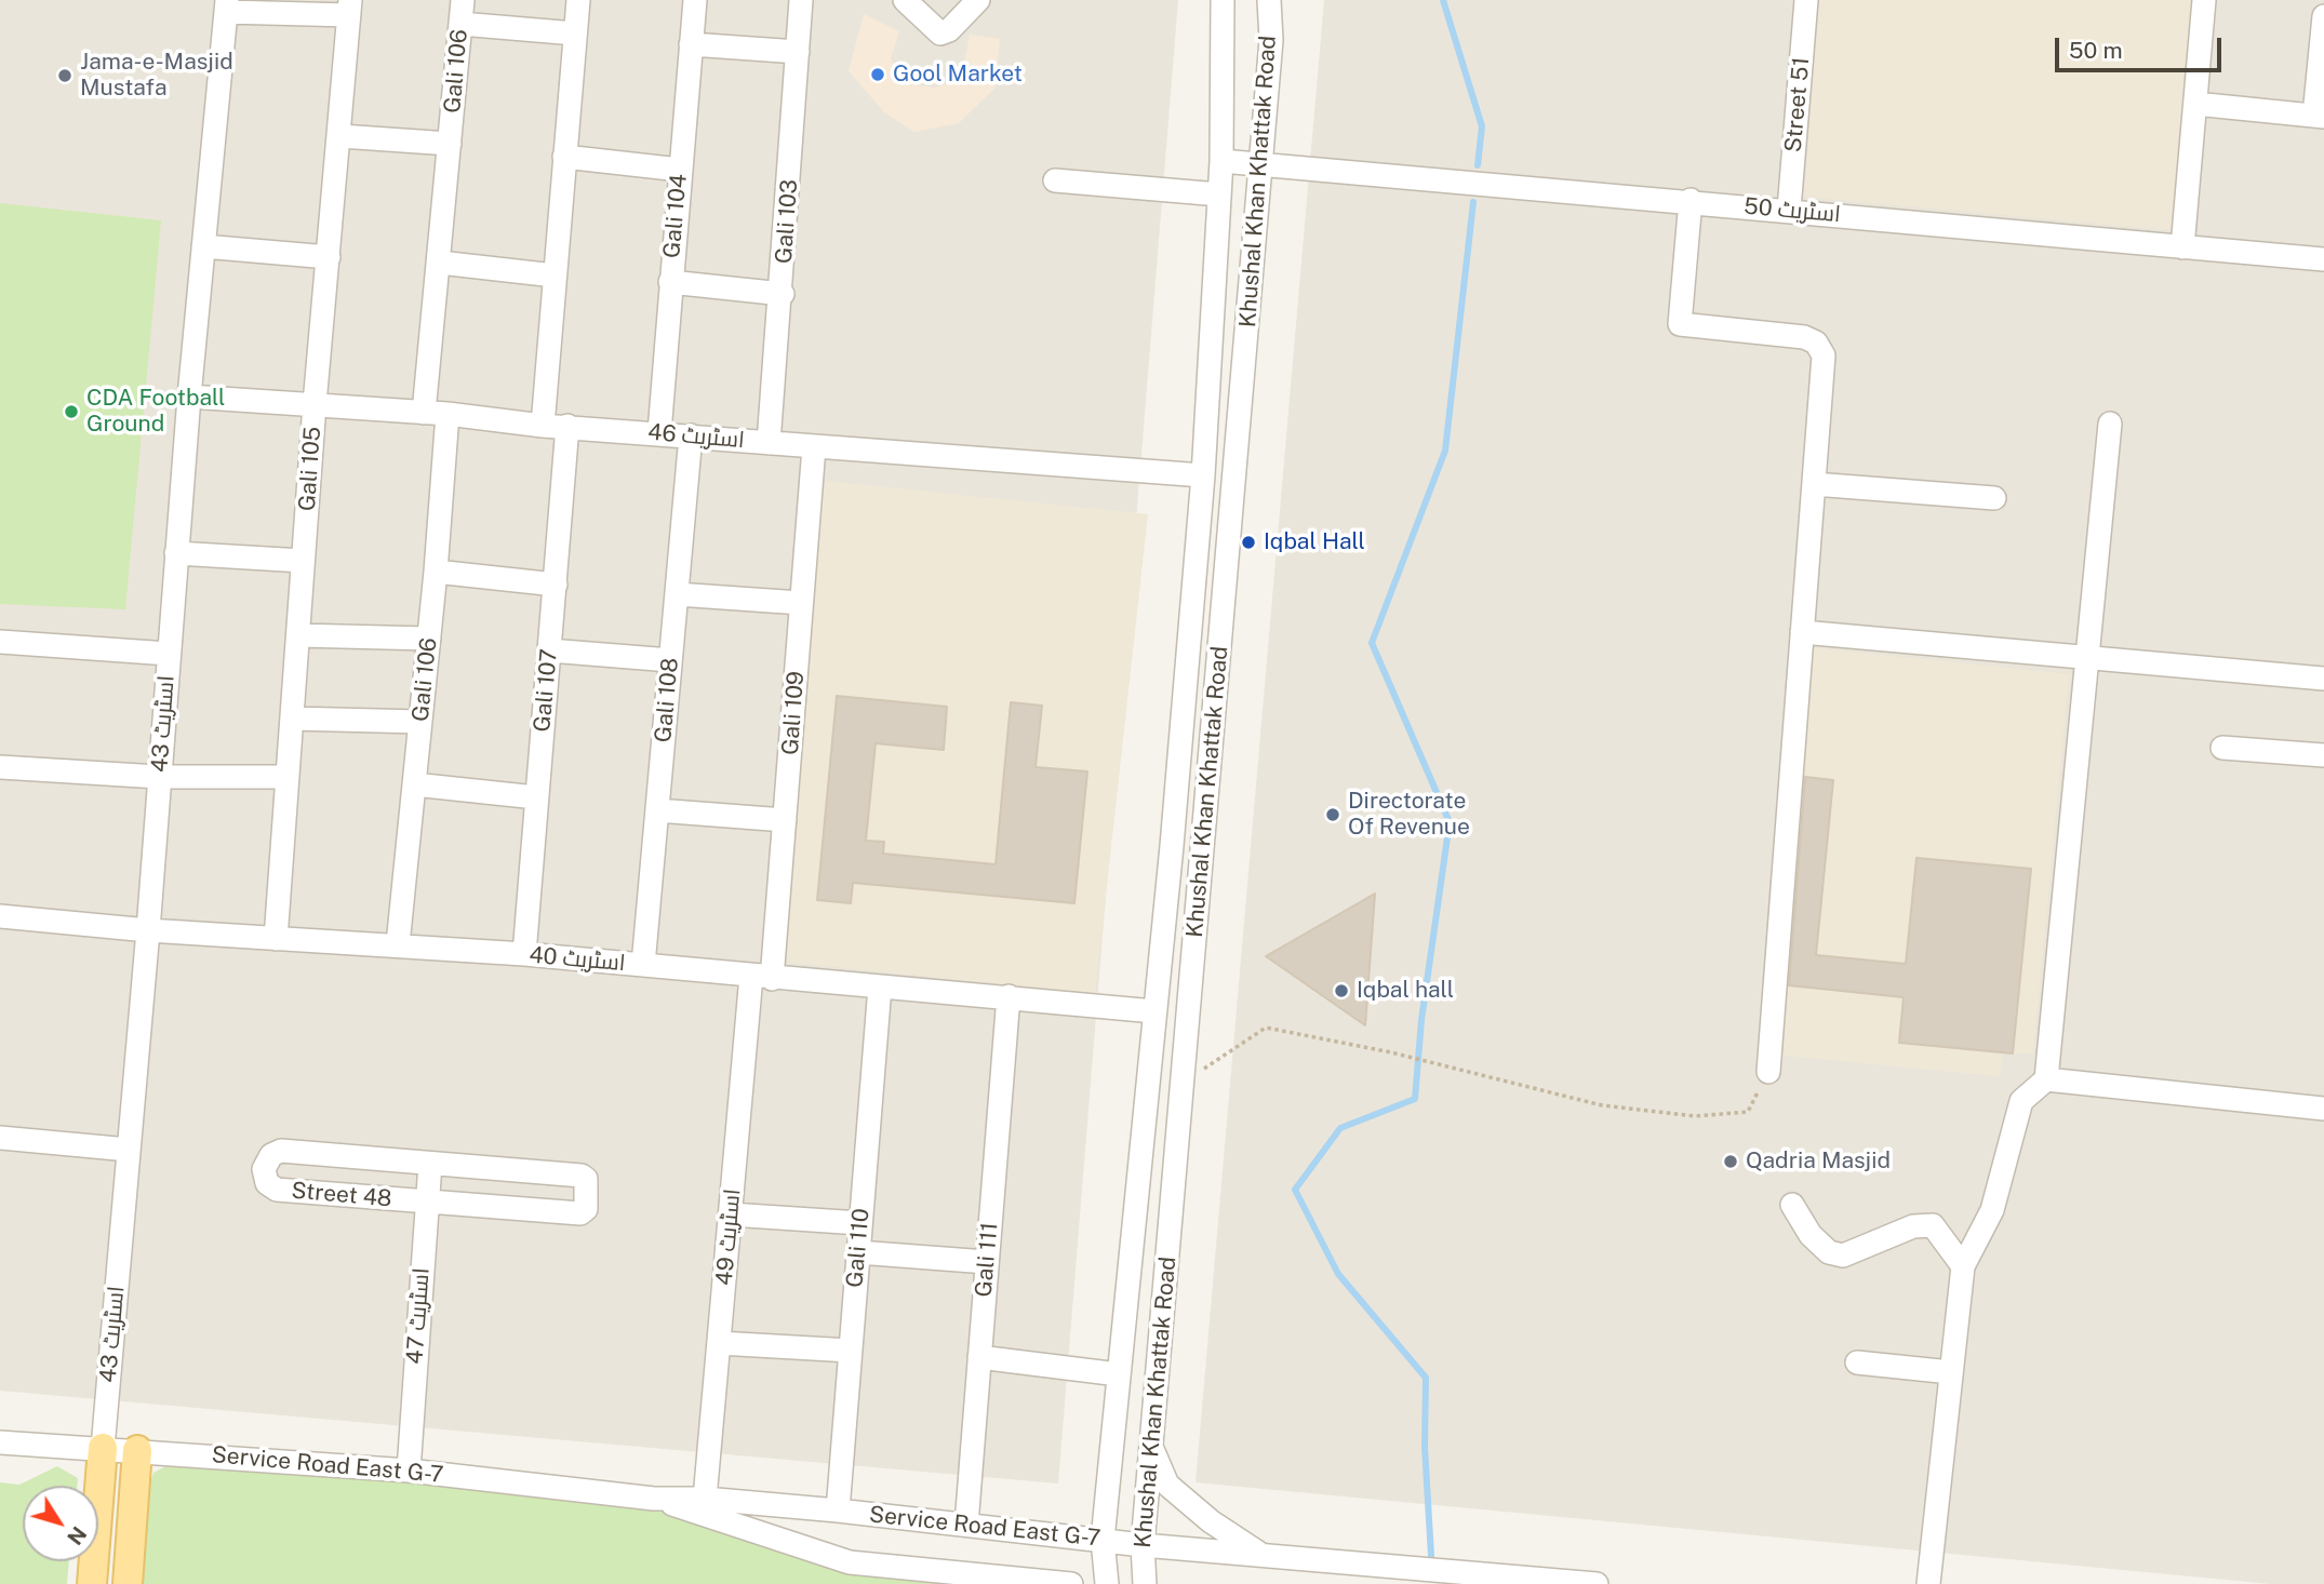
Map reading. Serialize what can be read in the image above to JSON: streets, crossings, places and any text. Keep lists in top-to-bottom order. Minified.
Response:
{"streets":{"street":["Gali 106","Street 51","Khushal Khan Khattak Road","اسٹریٹ 50","Gali 104","Gali 103","اسٹریٹ 46","Gali 105","Gali 107","Gali 108","Gali 109","اسٹریٹ 43","اسٹریٹ 40","Street 48","اسٹریٹ 49","Gali 110","Gali 111","اسٹریٹ 47","Service Road East G-7"]},"crossings":[["Gali 106","اسٹریٹ 46"],["Gali 106","اسٹریٹ 40"],["Street 51","اسٹریٹ 50"],["Khushal Khan Khattak Road","اسٹریٹ 50"],["Khushal Khan Khattak Road","اسٹریٹ 46"],["Khushal Khan Khattak Road","اسٹریٹ 40"],["Khushal Khan Khattak Road","Service Road East G-7"],["Gali 104","اسٹریٹ 46"],["Gali 103","اسٹریٹ 46"],["اسٹریٹ 46","Gali 105"],["اسٹریٹ 46","Gali 107"],["اسٹریٹ 46","Gali 108"],["اسٹریٹ 46","Gali 109"],["اسٹریٹ 46","اسٹریٹ 43"],["Gali 105","اسٹریٹ 40"],["Gali 107","اسٹریٹ 40"],["Gali 108","اسٹریٹ 40"],["Gali 109","اسٹریٹ 40"],["Gali 109","اسٹریٹ 49"],["اسٹریٹ 43","اسٹریٹ 40"],["اسٹریٹ 43","Service Road East G-7"],["اسٹریٹ 40","اسٹریٹ 49"],["اسٹریٹ 40","Gali 110"],["اسٹریٹ 40","Gali 111"],["Street 48","اسٹریٹ 47"],["اسٹریٹ 49","Service Road East G-7"],["Gali 110","Service Road East G-7"],["Gali 111","Service Road East G-7"],["اسٹریٹ 47","Service Road East G-7"]],"places":["Gool Market","Jama-e-Masjid Mustafa","CDA Football Ground","Iqbal Hall","Directorate Of Revenue","Iqbal hall","Qadria Masjid"],"scale_bar":"50 m","north":"bottom right"}
